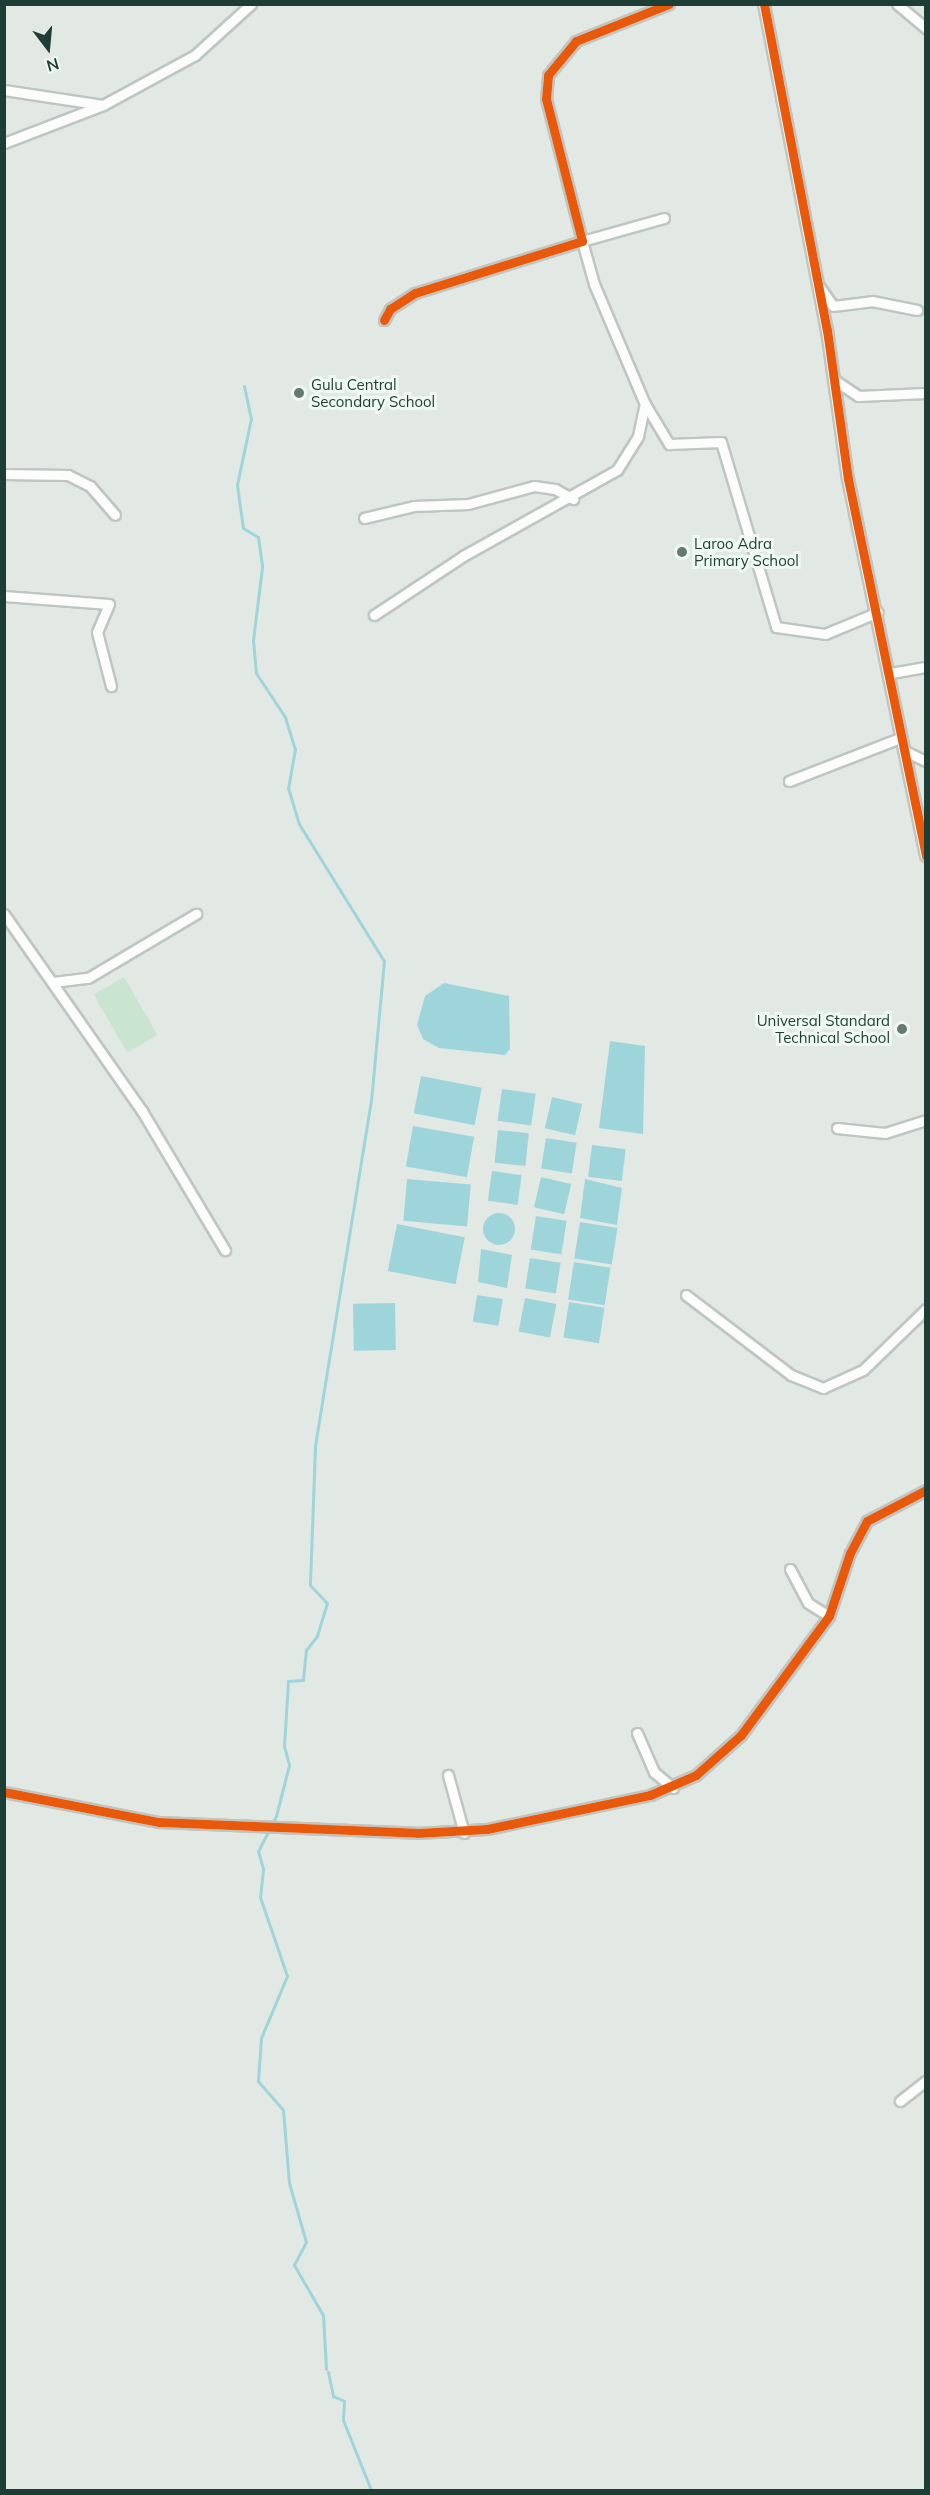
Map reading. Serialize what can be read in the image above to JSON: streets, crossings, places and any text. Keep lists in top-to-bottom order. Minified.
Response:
{"places":["Gulu Central Secondary School","Laroo Adra Primary School","Universal Standard Technical School"],"north":"bottom"}
